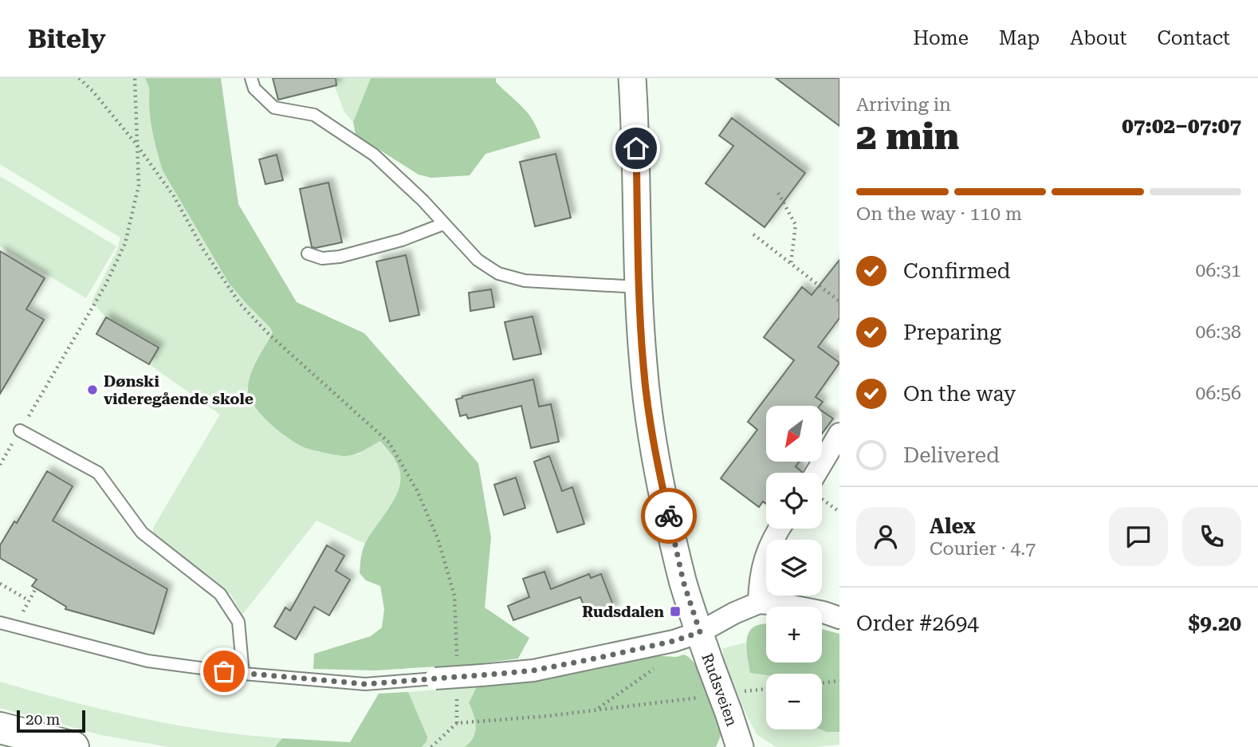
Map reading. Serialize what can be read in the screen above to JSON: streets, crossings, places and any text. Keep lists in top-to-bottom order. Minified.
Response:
{"streets":{"street":["Rudsveien"]},"places":{"other":["Dønski videregående skole"],"transit":["Rudsdalen"]},"scale_bar":"20 m","north":"bottom left","page":{"header":"Bitely","nav":["Home","Map","About","Contact"],"heading":["2 min","Arriving in","07:02–07:07"],"panel":["Alex","Courier · 4.7","Order #2694","$9.20"],"bar":"On the way · 110 m","list":[["Confirmed","06:31"],["Preparing","06:38"],["On the way","06:56"],"Delivered"],"map_buttons":["+","−"],"scale":"20 m"}}
